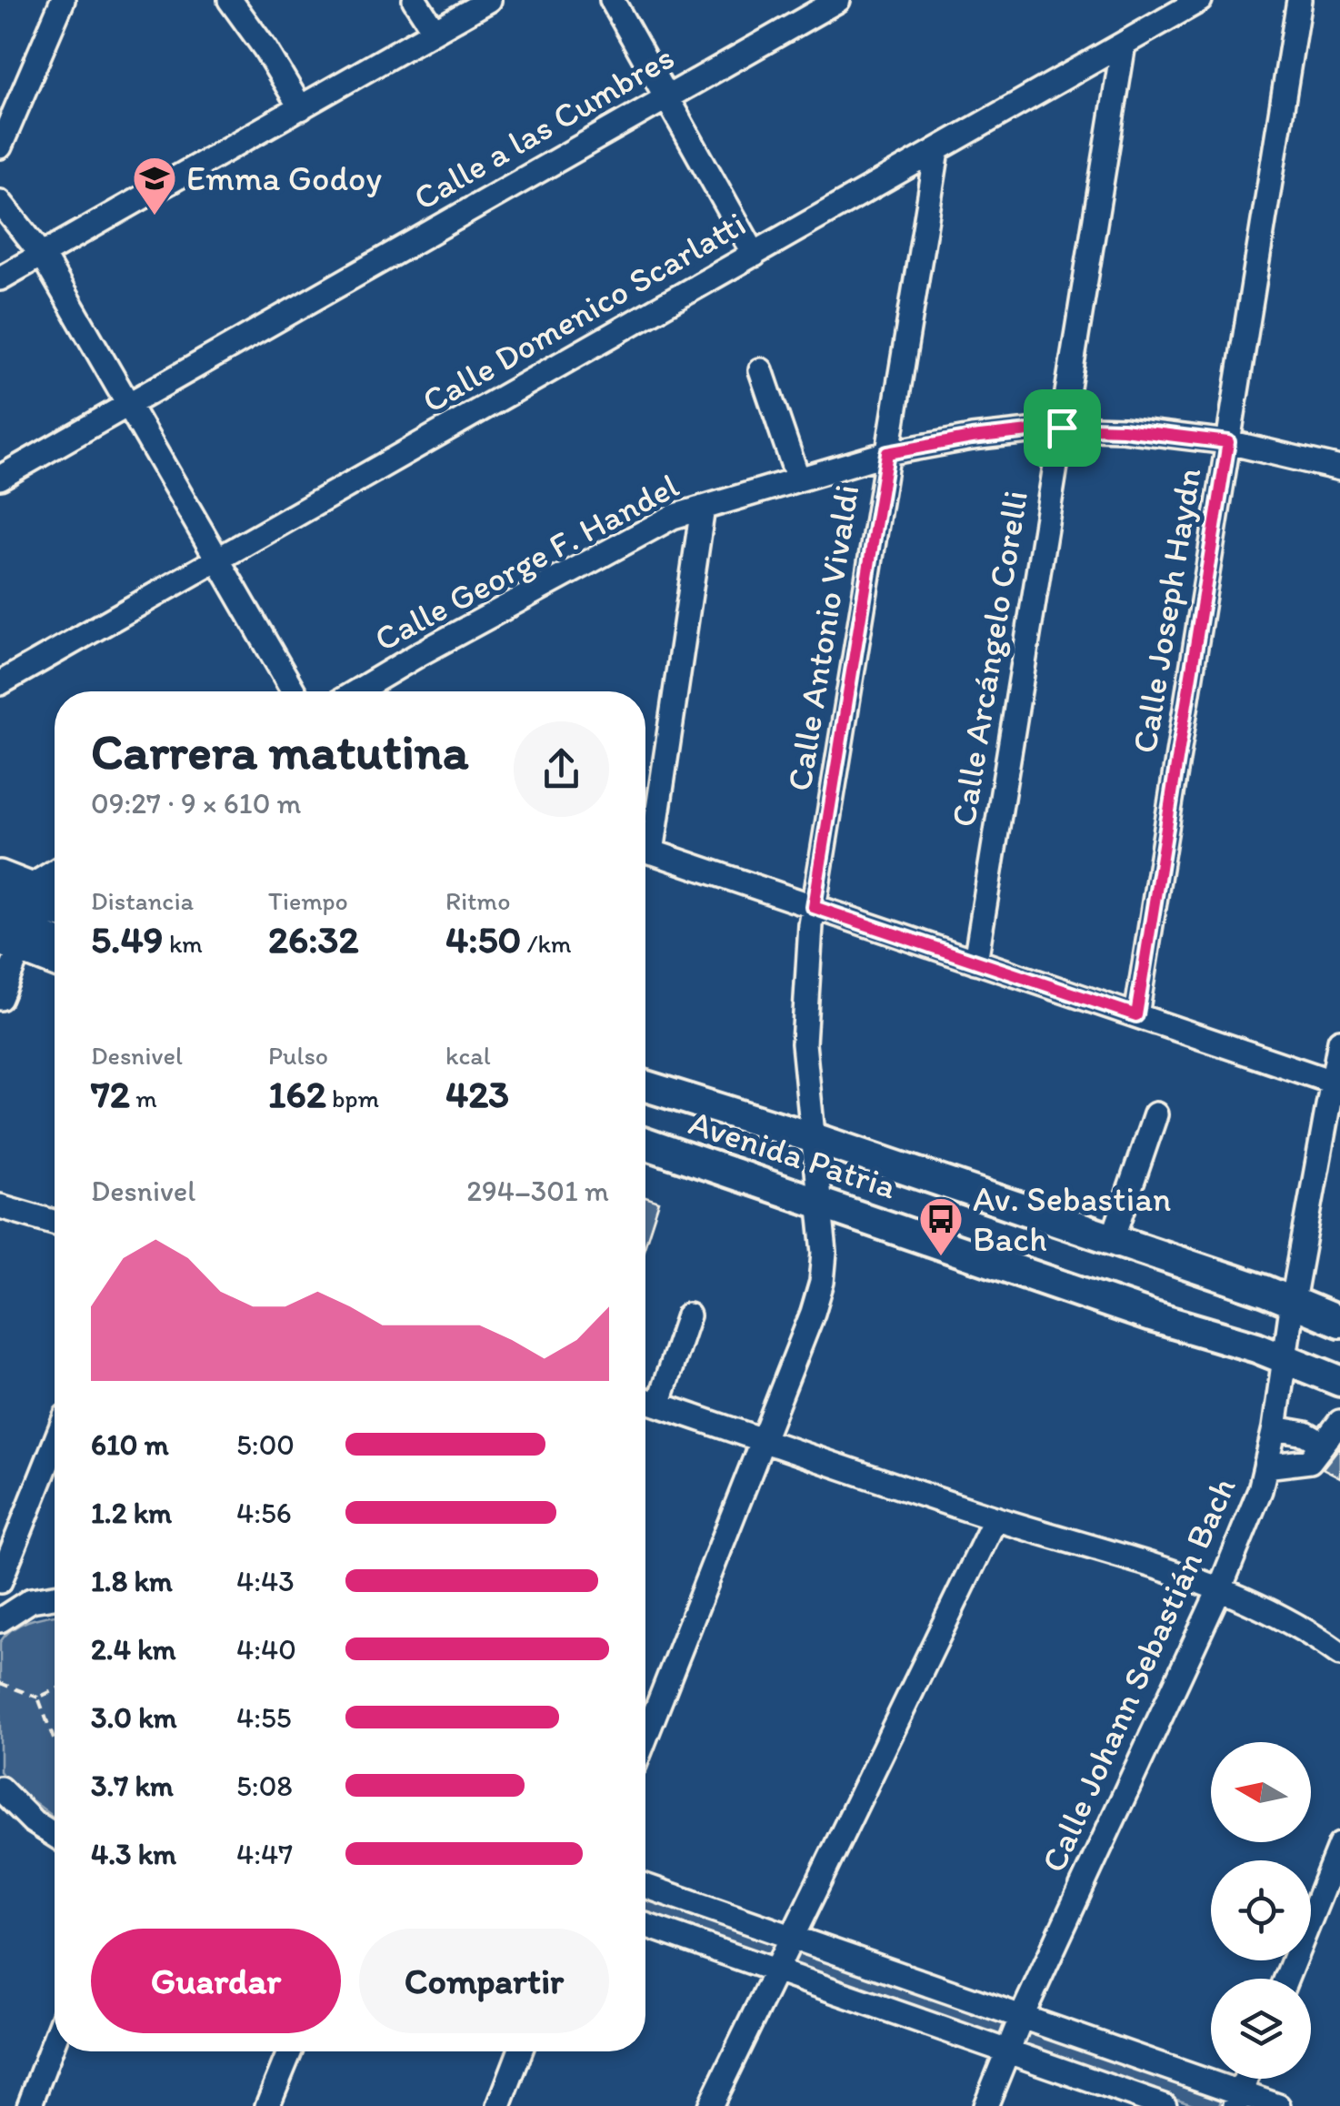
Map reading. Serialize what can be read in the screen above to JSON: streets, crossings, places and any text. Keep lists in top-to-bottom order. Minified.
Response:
{"streets":{"main road":["Avenida Patria"],"street":["Calle a las Cumbres","Calle Domenico Scarlatti","Calle George F. Handel","Calle Joseph Haydn","Calle Antonio Vivaldi","Calle Arcángelo Corelli","Calle Johann Sebastián Bach"]},"crossings":[["Calle Domenico Scarlatti","Calle Antonio Vivaldi"],["Calle Domenico Scarlatti","Calle Arcángelo Corelli"],["Calle George F. Handel","Calle Joseph Haydn"],["Calle George F. Handel","Calle Antonio Vivaldi"],["Calle George F. Handel","Calle Arcángelo Corelli"],["Calle Antonio Vivaldi","Avenida Patria"],["Avenida Patria","Calle Johann Sebastián Bach"]],"places":{"school or university":["Emma Godoy"],"bus stop":["Av. Sebastian Bach"]},"north":"left","page":{"heading":["Carrera matutina","09:27 · 9 × 610 m"],"stats":[["Distancia","5.49 km"],["Tiempo","26:32"],["Ritmo","4:50 /km"],["Desnivel","72 m"],["Pulso","162 bpm"],["kcal","423"]],"chart":["Desnivel","294–301 m"],"list":[{"name":"610 m","note":"5:00"},{"name":"1.2 km","note":"4:56"},{"name":"1.8 km","note":"4:43"},{"name":"2.4 km","note":"4:40"},{"name":"3.0 km","note":"4:55"},{"name":"3.7 km","note":"5:08"},{"name":"4.3 km","note":"4:47"}],"buttons":["Guardar","Compartir"]}}
